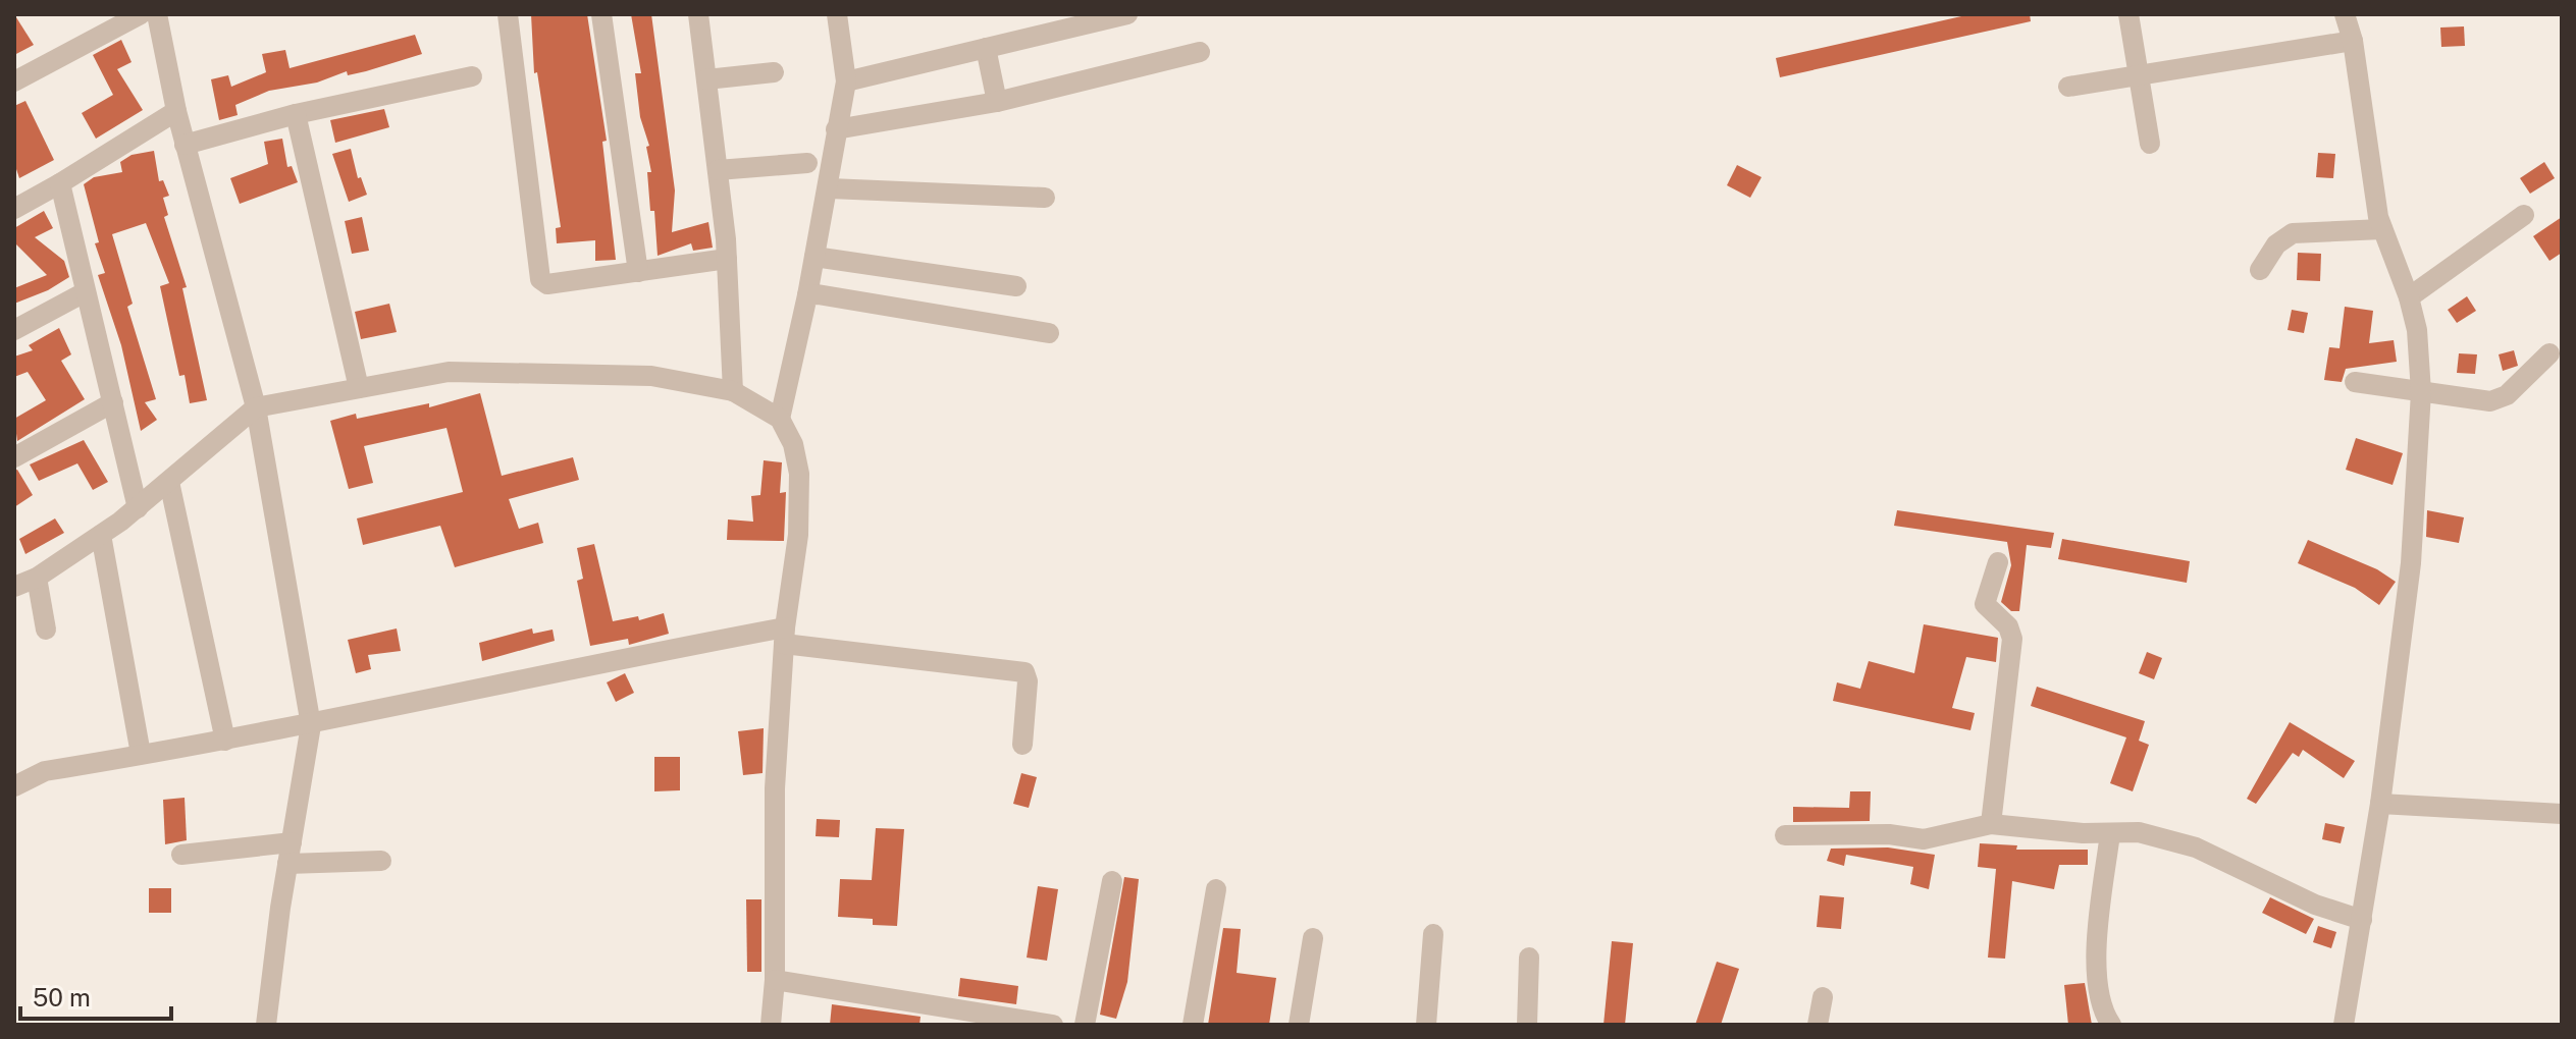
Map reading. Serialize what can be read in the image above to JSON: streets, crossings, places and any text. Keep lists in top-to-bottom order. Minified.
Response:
{"scale_bar":"50 m"}
